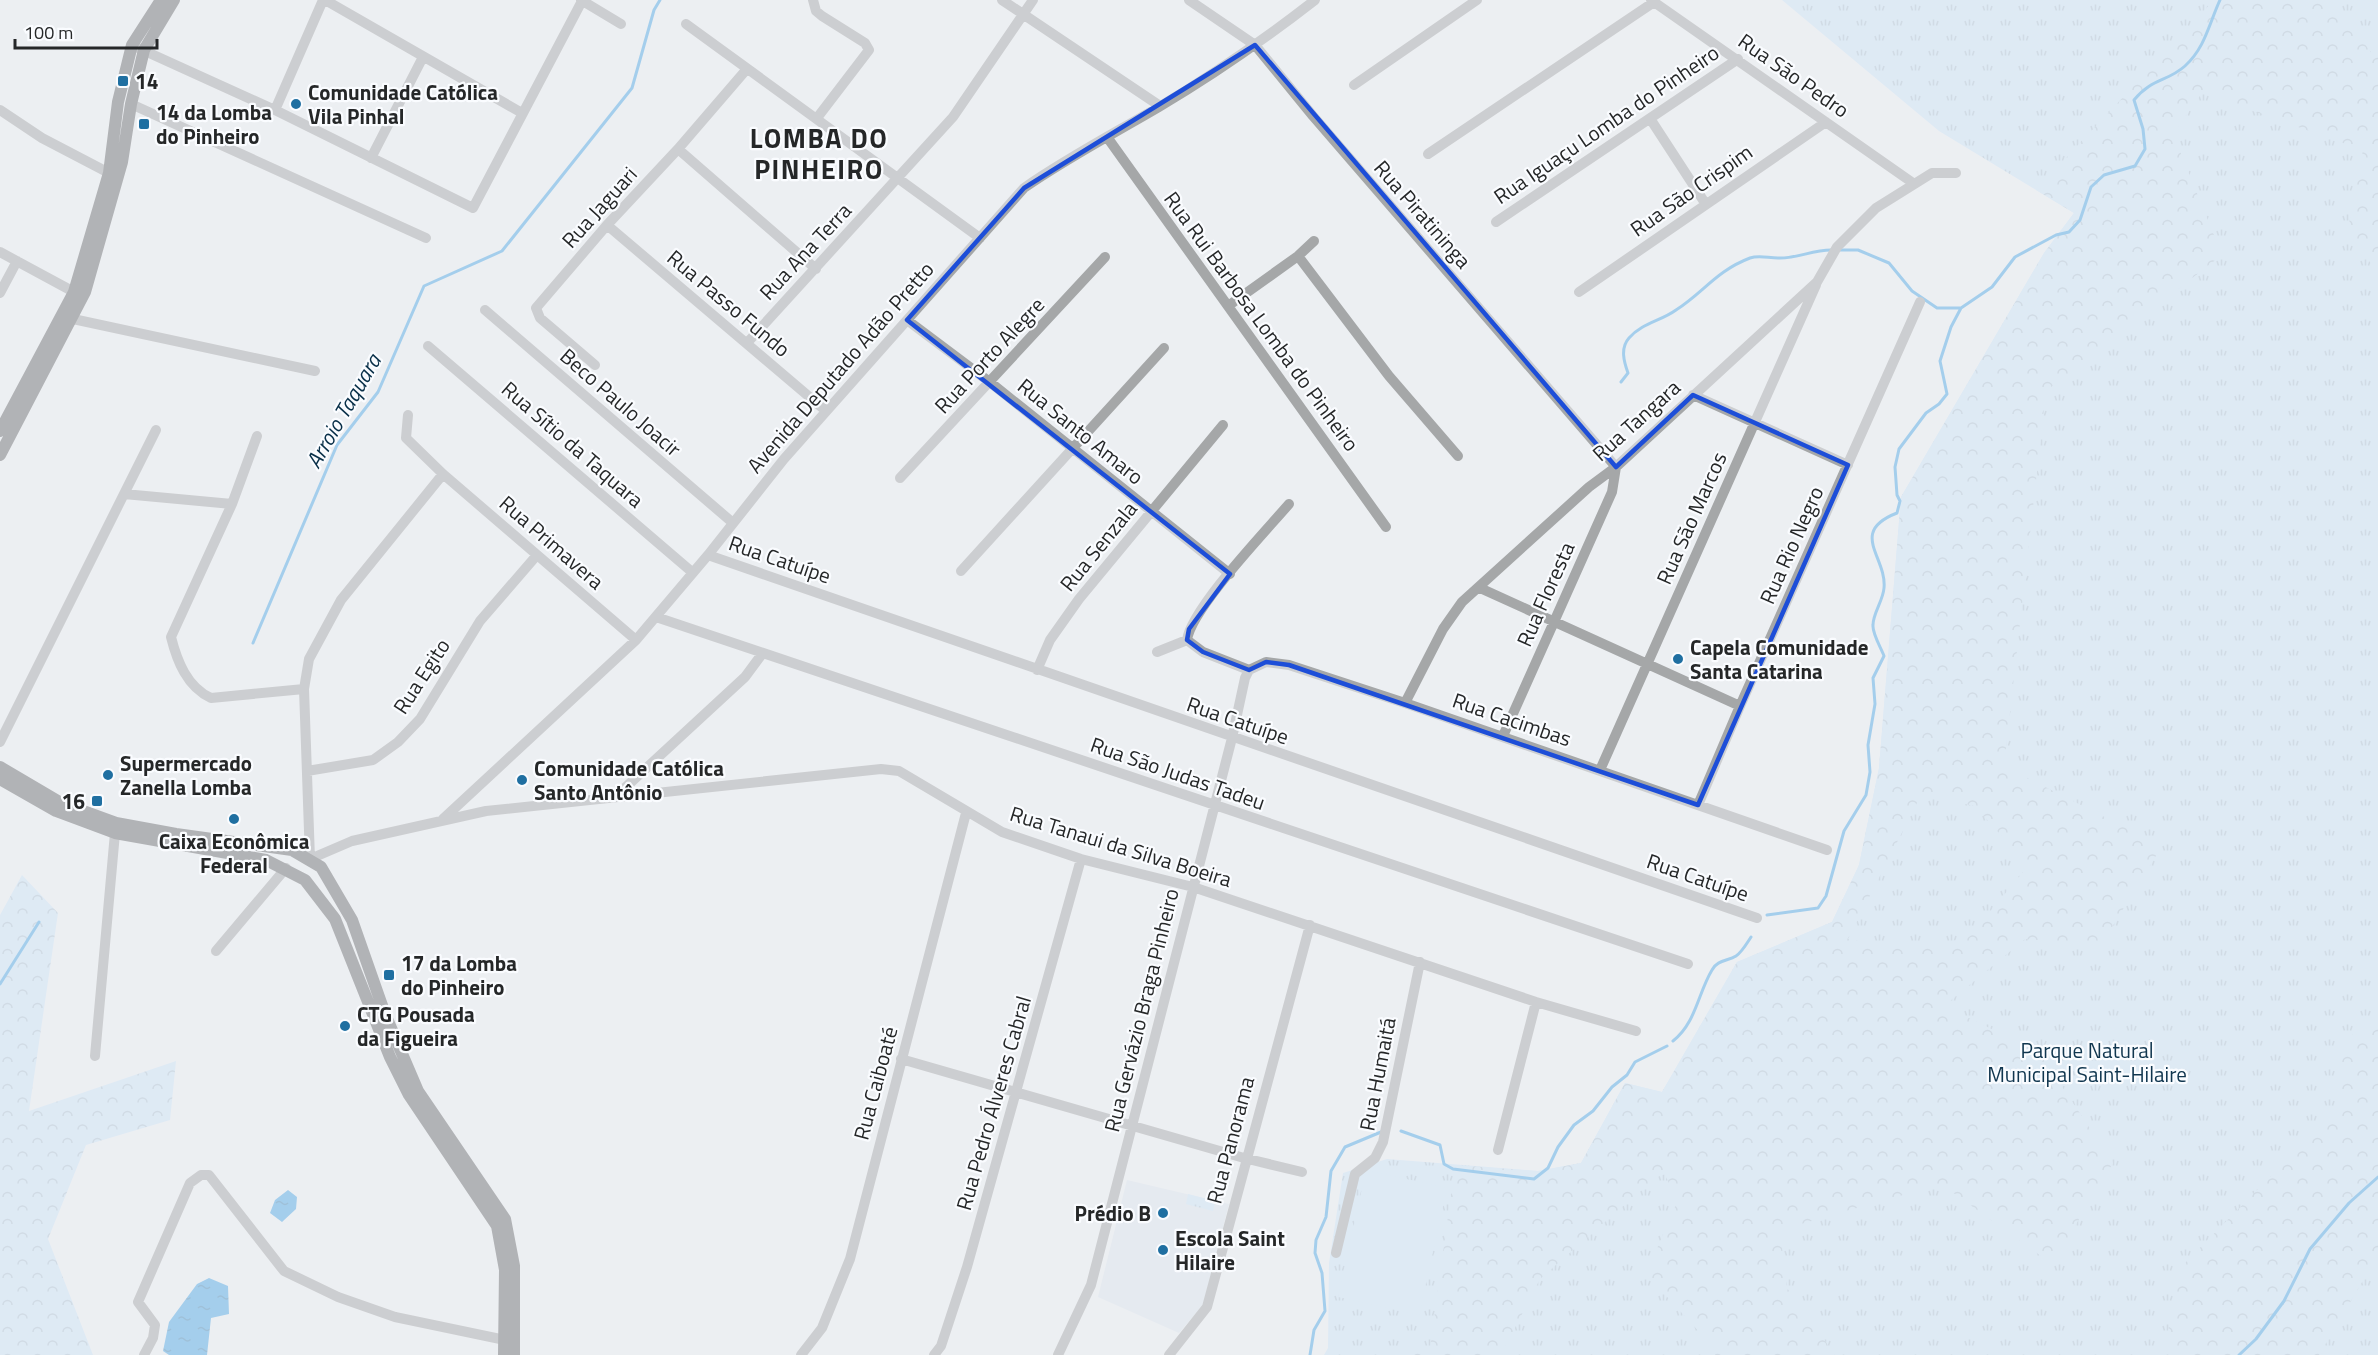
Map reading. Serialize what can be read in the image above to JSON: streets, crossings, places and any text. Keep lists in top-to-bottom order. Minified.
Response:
{"streets":{"street":["Rua São Pedro","Rua Iguaçu Lomba do Pinheiro","Rua São Crispim","Rua Jaguari","Rua Piratininga","Rua Ana Terra","Rua Passo Fundo","Rua Rui Barbosa Lomba do Pinheiro","Rua Porto Alegre","Avenida Deputado Adão Pretto","Beco Paulo Joacir","Rua Tangara","Rua Santo Amaro","Rua Sítio da Taquara","Rua São Marcos","Rua Primavera","Rua Rio Negro","Rua Senzala","Rua Catuípe","Rua Floresta","Rua Egito","Rua Cacimbas","Rua São Judas Tadeu","Rua Tanaui da Silva Boeira","Rua Gervázio Braga Pinheiro","Rua Humaitá","Rua Caiboaté","Rua Pedro Álveres Cabral","Rua Panorama"]},"crossings":[["Rua São Pedro","Rua Iguaçu Lomba do Pinheiro"],["Rua São Pedro","Rua São Crispim"],["Rua São Pedro","Rua Tangara"],["Rua Jaguari","Rua Passo Fundo"],["Rua Piratininga","Avenida Deputado Adão Pretto"],["Rua Piratininga","Rua Tangara"],["Rua Piratininga","Rua Floresta"],["Rua Ana Terra","Rua Passo Fundo"],["Rua Passo Fundo","Avenida Deputado Adão Pretto"],["Rua Rui Barbosa Lomba do Pinheiro","Avenida Deputado Adão Pretto"],["Rua Porto Alegre","Rua Santo Amaro"],["Avenida Deputado Adão Pretto","Beco Paulo Joacir"],["Avenida Deputado Adão Pretto","Rua Santo Amaro"],["Avenida Deputado Adão Pretto","Rua Sítio da Taquara"],["Avenida Deputado Adão Pretto","Rua Primavera"],["Avenida Deputado Adão Pretto","Rua Catuípe"],["Avenida Deputado Adão Pretto","Rua São Judas Tadeu"],["Avenida Deputado Adão Pretto","Rua Tanaui da Silva Boeira"],["Rua Tangara","Rua São Marcos"],["Rua Tangara","Rua Floresta"],["Rua Tangara","Rua Cacimbas"],["Rua Santo Amaro","Rua Senzala"],["Rua São Marcos","Rua Cacimbas"],["Rua Primavera","Rua Egito"],["Rua Rio Negro","Rua Cacimbas"],["Rua Senzala","Rua Catuípe"],["Rua Catuípe","Rua Gervázio Braga Pinheiro"],["Rua Floresta","Rua Cacimbas"],["Rua Cacimbas","Rua Gervázio Braga Pinheiro"],["Rua São Judas Tadeu","Rua Gervázio Braga Pinheiro"],["Rua Tanaui da Silva Boeira","Rua Gervázio Braga Pinheiro"],["Rua Tanaui da Silva Boeira","Rua Humaitá"],["Rua Tanaui da Silva Boeira","Rua Caiboaté"],["Rua Tanaui da Silva Boeira","Rua Pedro Álveres Cabral"],["Rua Tanaui da Silva Boeira","Rua Panorama"]],"districts":["LOMBA DO PINHEIRO"],"water":["Arroio Taquara"],"parks":["Parque Natural Municipal Saint-Hilaire"],"places":{"transit":["14","14 da Lomba do Pinheiro","16","17 da Lomba do Pinheiro"],"other":["Comunidade Católica Vila Pinhal","Capela Comunidade Santa Catarina","Supermercado Zanella Lomba","Comunidade Católica Santo Antônio","Caixa Econômica Federal","CTG Pousada da Figueira","Prédio B","Escola Saint Hilaire"]},"scale_bar":"100 m"}
